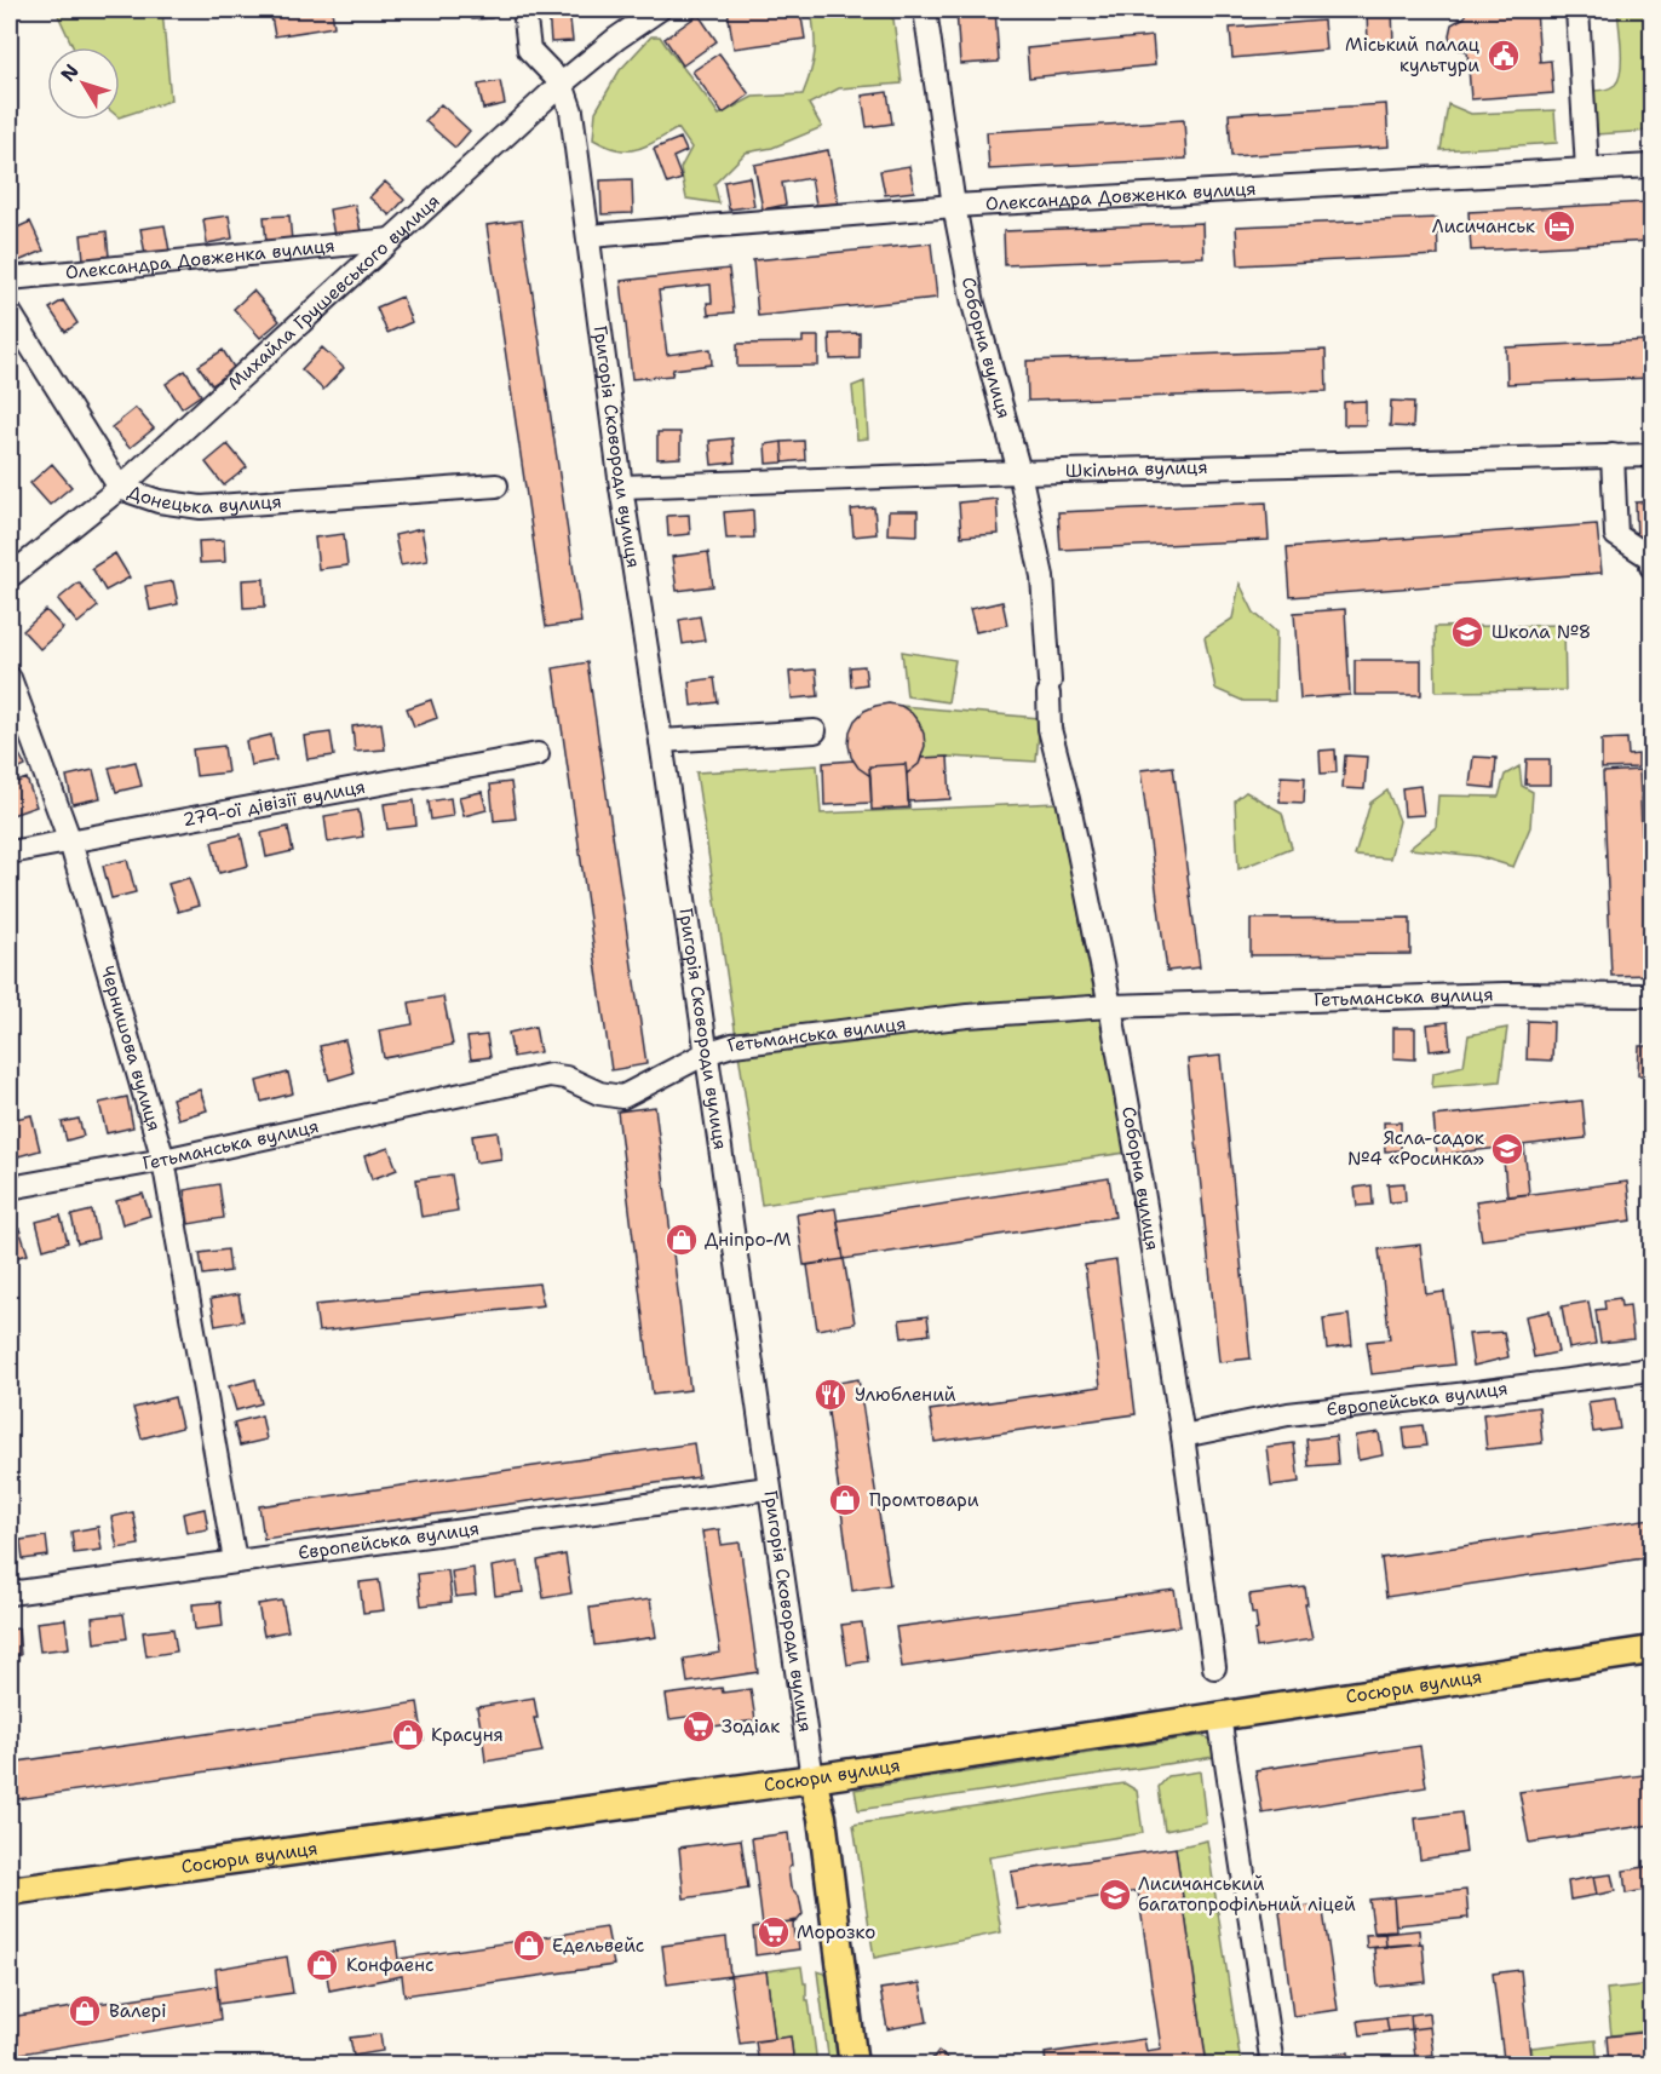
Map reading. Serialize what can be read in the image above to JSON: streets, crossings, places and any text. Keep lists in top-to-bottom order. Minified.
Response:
{"streets":{"main road":["Григорія Сковороди вулиця","Сосюри вулиця"],"street":["Олександра Довженка вулиця","Михайла Грушевського вулиця","Соборна вулиця","Шкільна вулиця","Донецька вулиця","279-ої дівізії вулиця","Гетьманська вулиця","Чернишова вулиця","Європейська вулиця"]},"crossings":[["Олександра Довженка вулиця","Михайла Грушевського вулиця"],["Олександра Довженка вулиця","Соборна вулиця"],["Олександра Довженка вулиця","Григорія Сковороди вулиця"],["Михайла Грушевського вулиця","Григорія Сковороди вулиця"],["Михайла Грушевського вулиця","Донецька вулиця"],["Соборна вулиця","Шкільна вулиця"],["Соборна вулиця","Гетьманська вулиця"],["Соборна вулиця","Європейська вулиця"],["Григорія Сковороди вулиця","Шкільна вулиця"],["Григорія Сковороди вулиця","Гетьманська вулиця"],["Григорія Сковороди вулиця","Європейська вулиця"],["Григорія Сковороди вулиця","Сосюри вулиця"],["279-ої дівізії вулиця","Чернишова вулиця"],["Гетьманська вулиця","Чернишова вулиця"],["Чернишова вулиця","Європейська вулиця"]],"places":{"public building":["Міський палац культури"],"hotel":["Лисичанськ"],"school or university":["Школа №8","Ясла-садок №4 «Росинка»","Лисичанський багатопрофільний ліцей"],"shop":["Днiпро-М","Промтовари","Красуня","Едельвейс","Конфаенс","Валері"],"restaurant":["Улюблений"],"supermarket":["Зодіак","Морозко"]},"north":"top left"}
